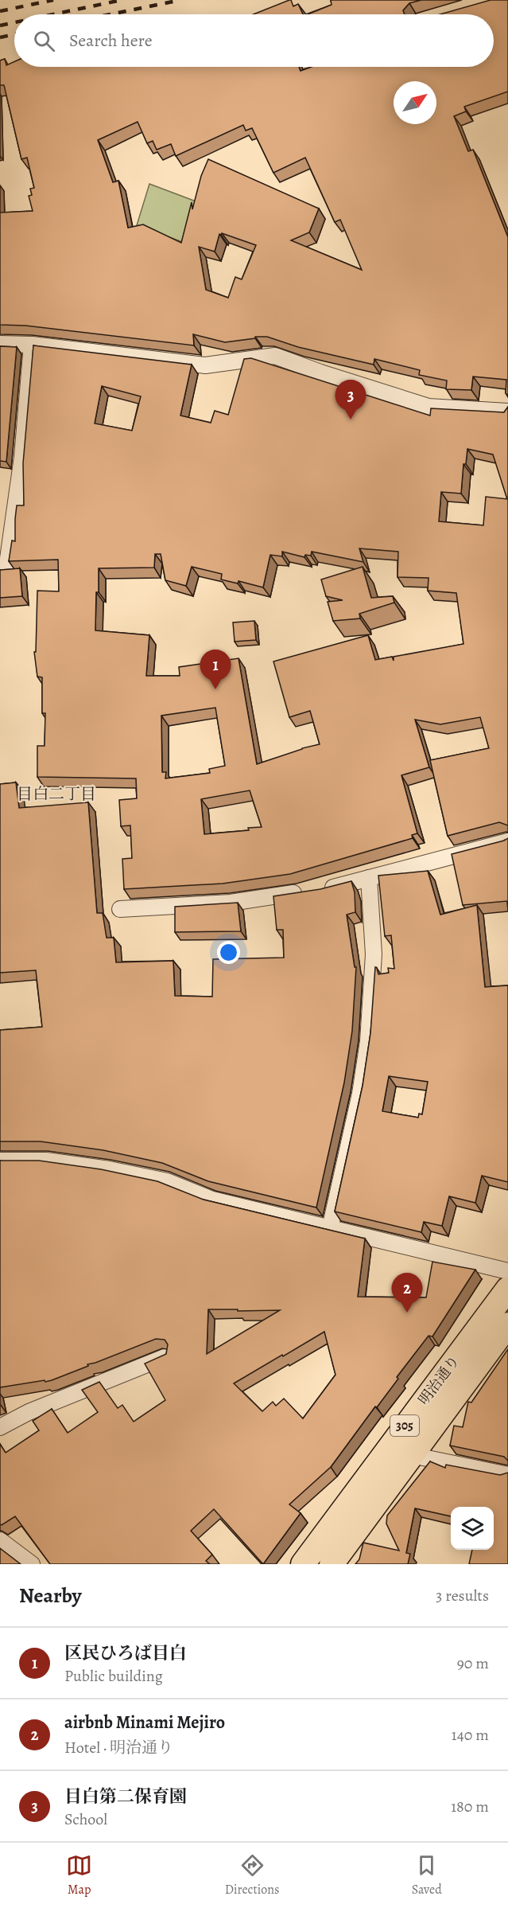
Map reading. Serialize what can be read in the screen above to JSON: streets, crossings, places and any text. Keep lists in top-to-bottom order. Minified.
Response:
{"streets":{"main road":["明治通り","305"]},"districts":["目白二丁目"],"north":"top right","page":{"search":"Search here","pins":["3","1","2"],"heading":["Nearby","3 results"],"list":[{"mark":"1","name":"区民ひろば目白","note":"Public building","value":"90 m"},{"mark":"2","name":"airbnb Minami Mejiro","note":"Hotel · 明治通り","value":"140 m"},{"mark":"3","name":"目白第二保育園","note":"School","value":"180 m"}],"nav":["Map","Directions","Saved"]}}
